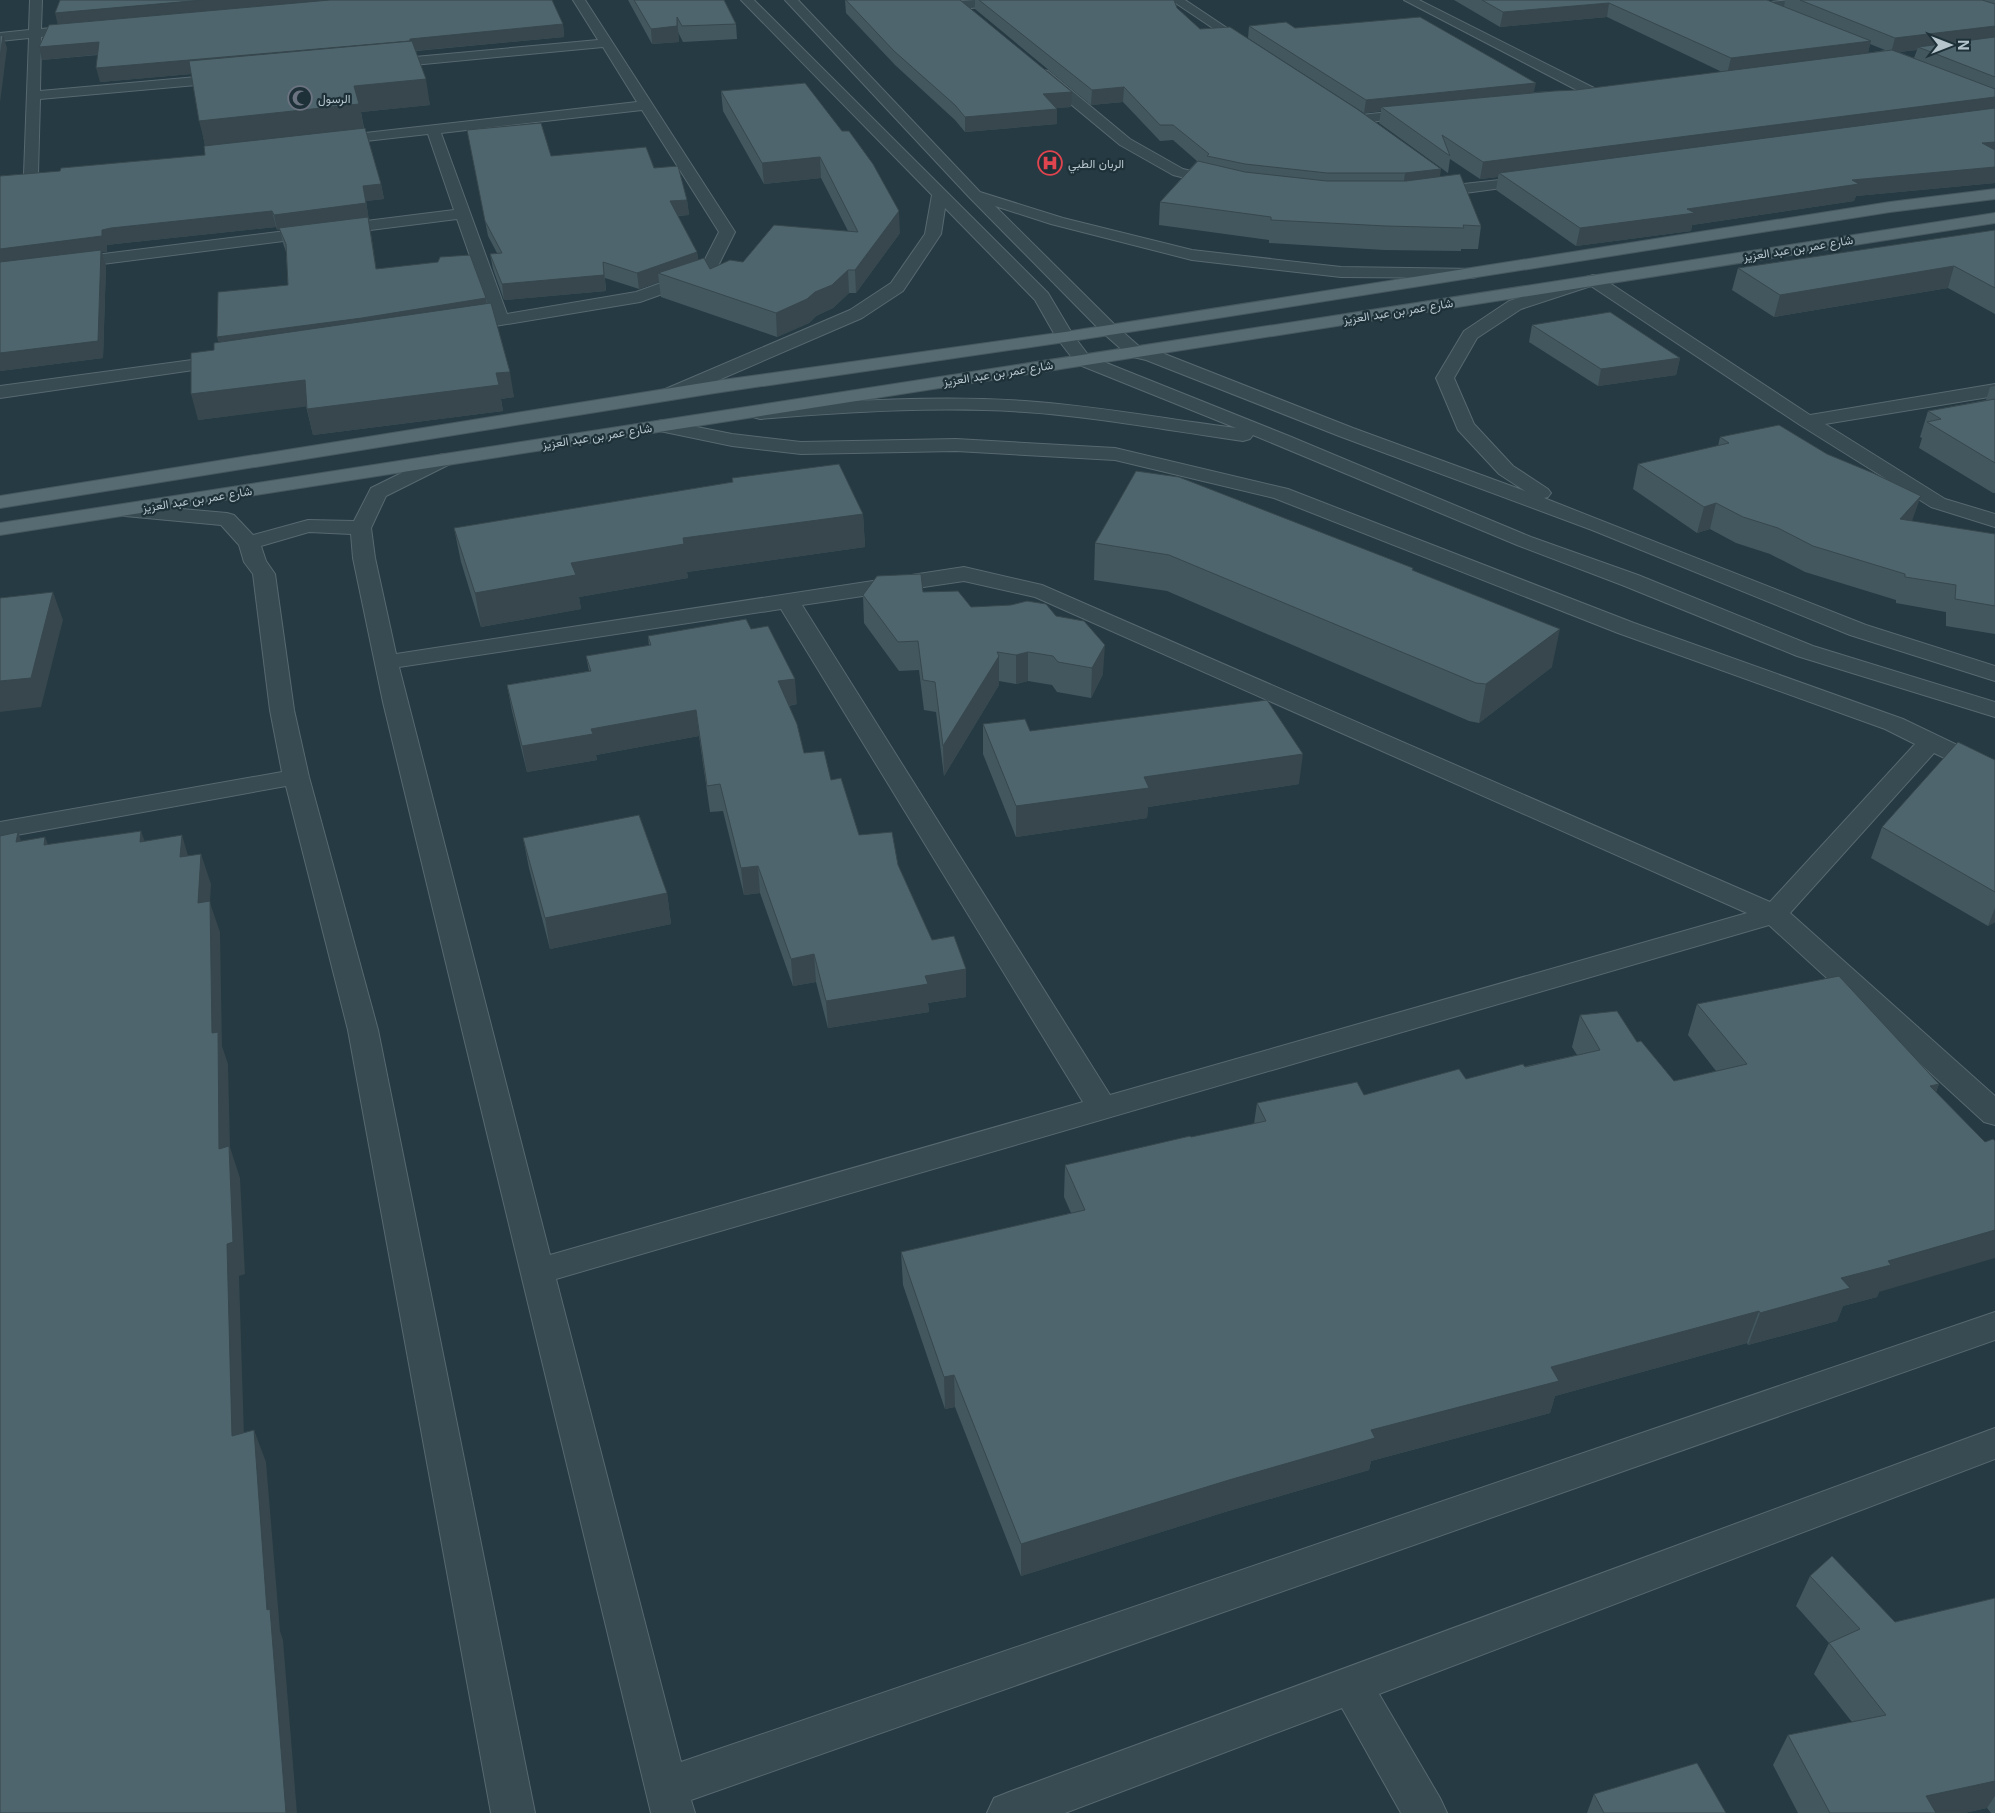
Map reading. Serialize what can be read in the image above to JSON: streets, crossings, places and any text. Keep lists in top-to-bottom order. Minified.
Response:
{"streets":{"main road":["شارع عمر بن عبد العزيز"]},"places":{"mosque":["الرسول"],"hospital":["الربان الطبي"]},"north":"right"}
